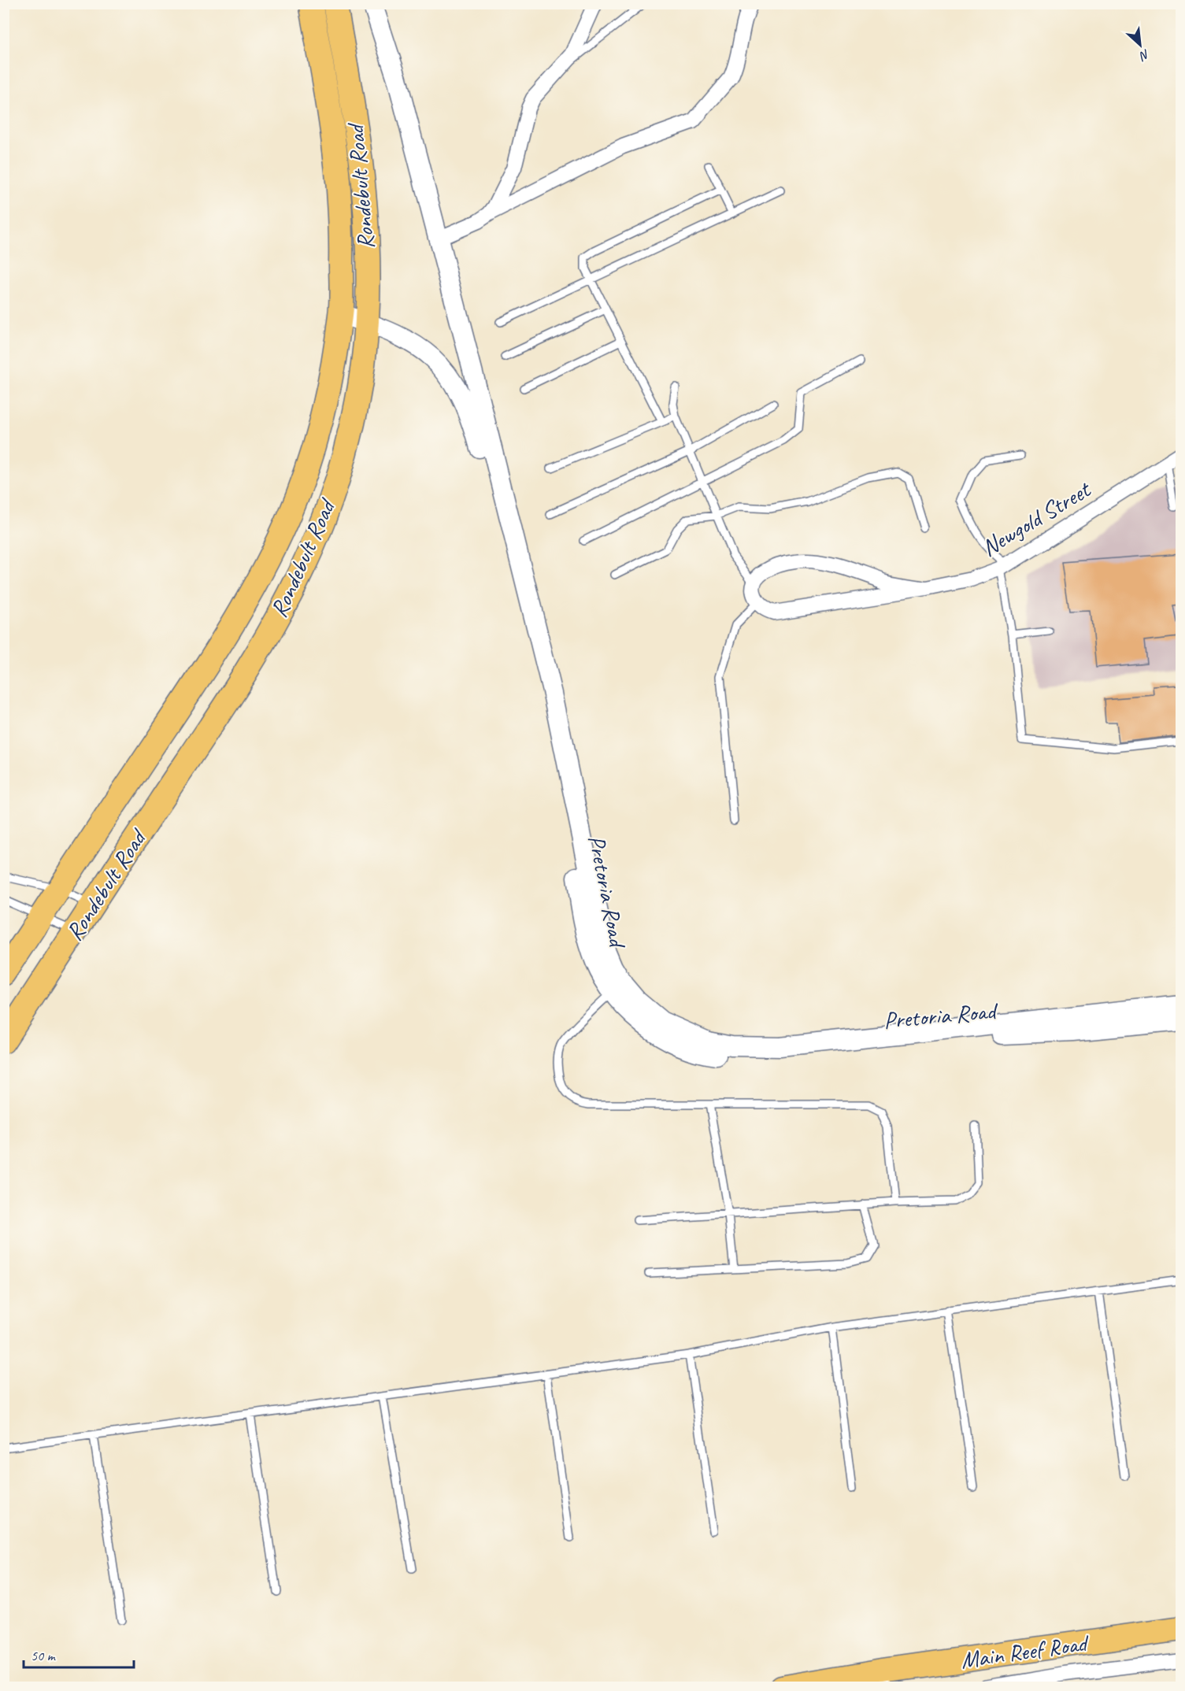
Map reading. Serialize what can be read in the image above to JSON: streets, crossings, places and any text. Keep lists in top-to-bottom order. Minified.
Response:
{"streets":{"main road":["Rondebult Road","Main Reef Road"],"street":["Newgold Street","Pretoria Road"]},"scale_bar":"50 m","north":"bottom right"}
